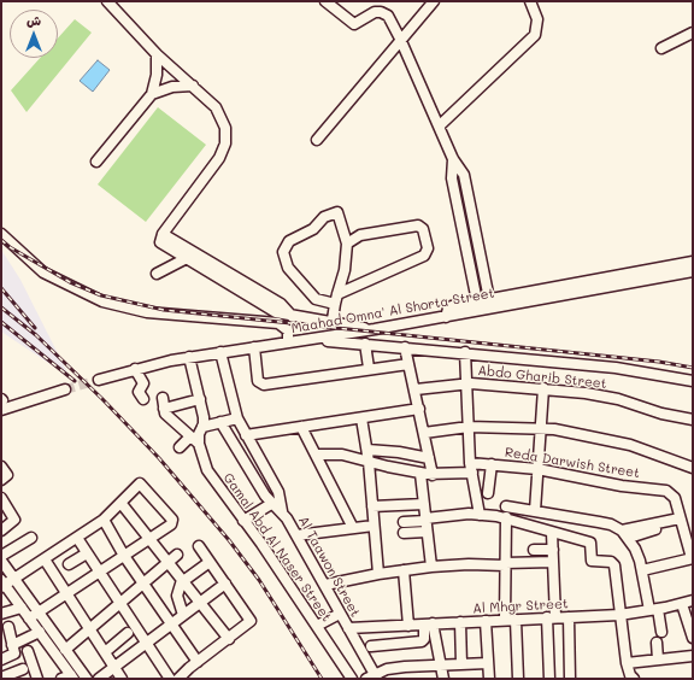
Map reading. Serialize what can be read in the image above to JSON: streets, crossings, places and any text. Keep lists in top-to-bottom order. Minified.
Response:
{"streets":{"street":["Maahad Omna' Al Shorta Street","Abdo Gharib Street","Reda Darwish Street","Gamal Abd Al Naser Street","Al Taawon Street","Al Mhgr Street"]},"crossings":[["Al Taawon Street","Al Mhgr Street"]],"north":"top"}
